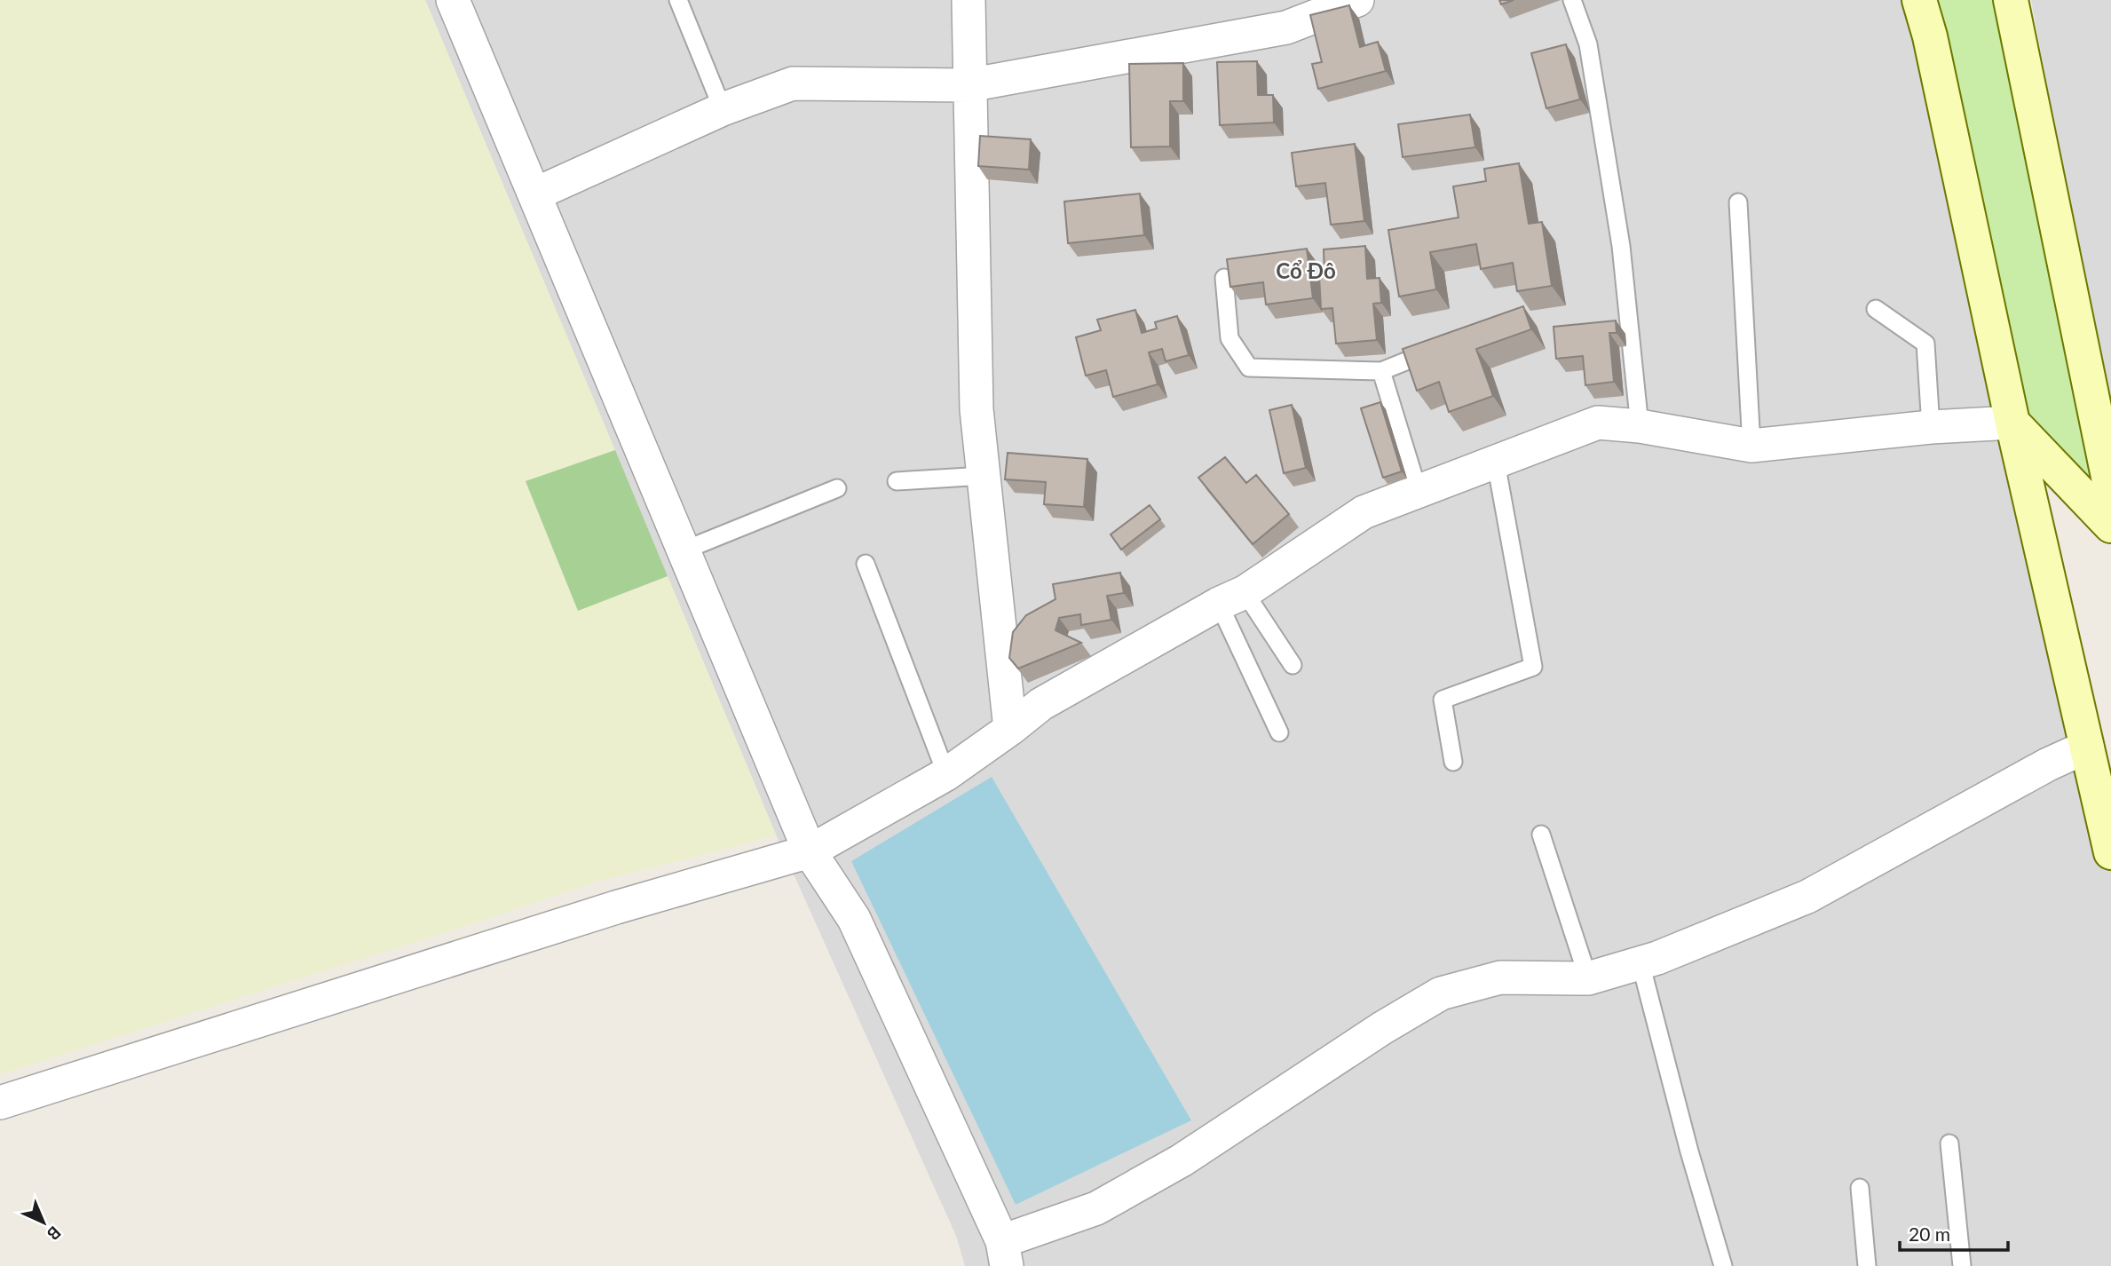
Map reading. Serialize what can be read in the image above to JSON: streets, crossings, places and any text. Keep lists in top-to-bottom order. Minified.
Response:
{"districts":["Cổ Đô"],"scale_bar":"20 m","north":"bottom right"}
